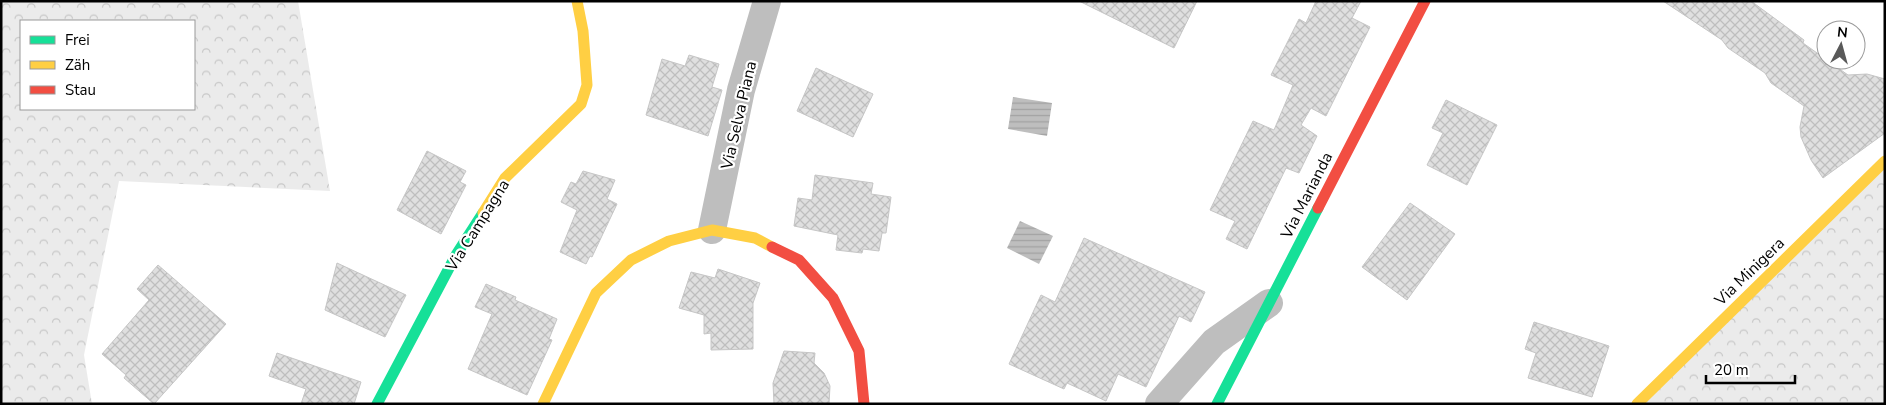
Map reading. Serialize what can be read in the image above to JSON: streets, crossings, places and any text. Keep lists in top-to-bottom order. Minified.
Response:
{"streets":{"street":["Via Selva Piana","Via Marianda","Via Campagna","Via Minigera"]},"legend":["Frei","Zäh","Stau"],"scale_bar":"20 m","north":"top"}
